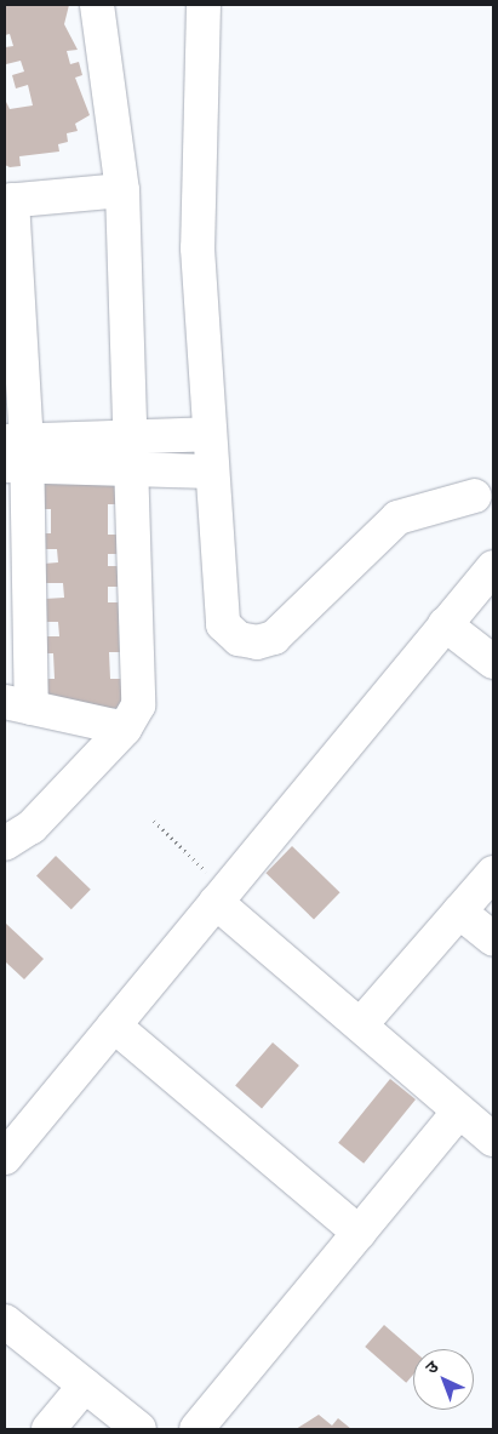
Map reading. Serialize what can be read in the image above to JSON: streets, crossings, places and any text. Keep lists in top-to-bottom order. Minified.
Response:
{"north":"top left"}
